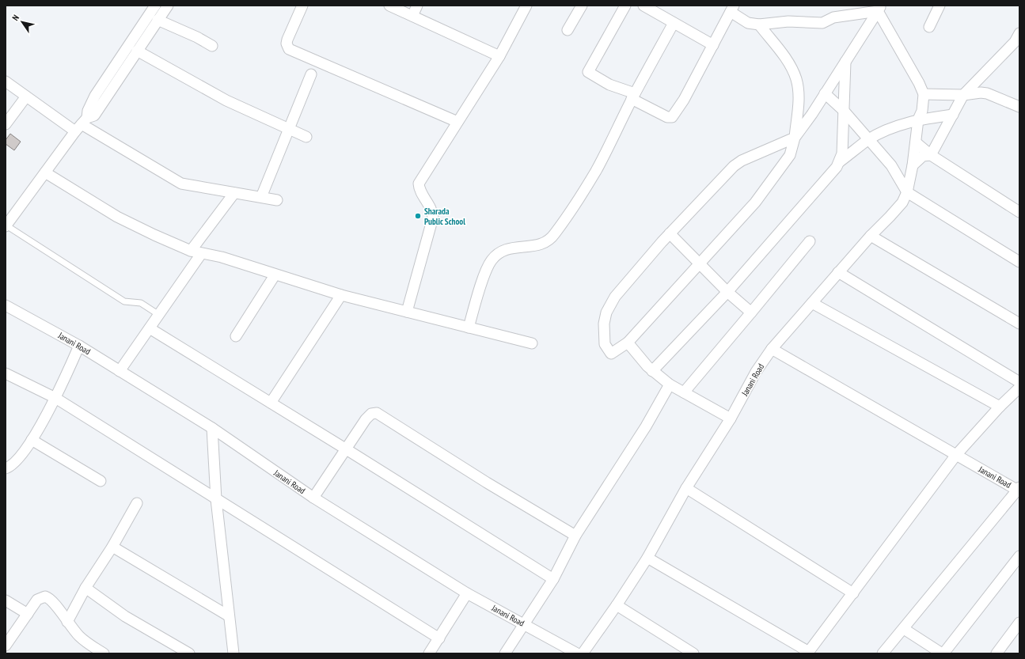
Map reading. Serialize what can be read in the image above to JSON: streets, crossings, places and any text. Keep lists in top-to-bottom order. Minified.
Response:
{"streets":{"street":["Janani Road"]},"places":["Sharada Public School"],"north":"top left"}
